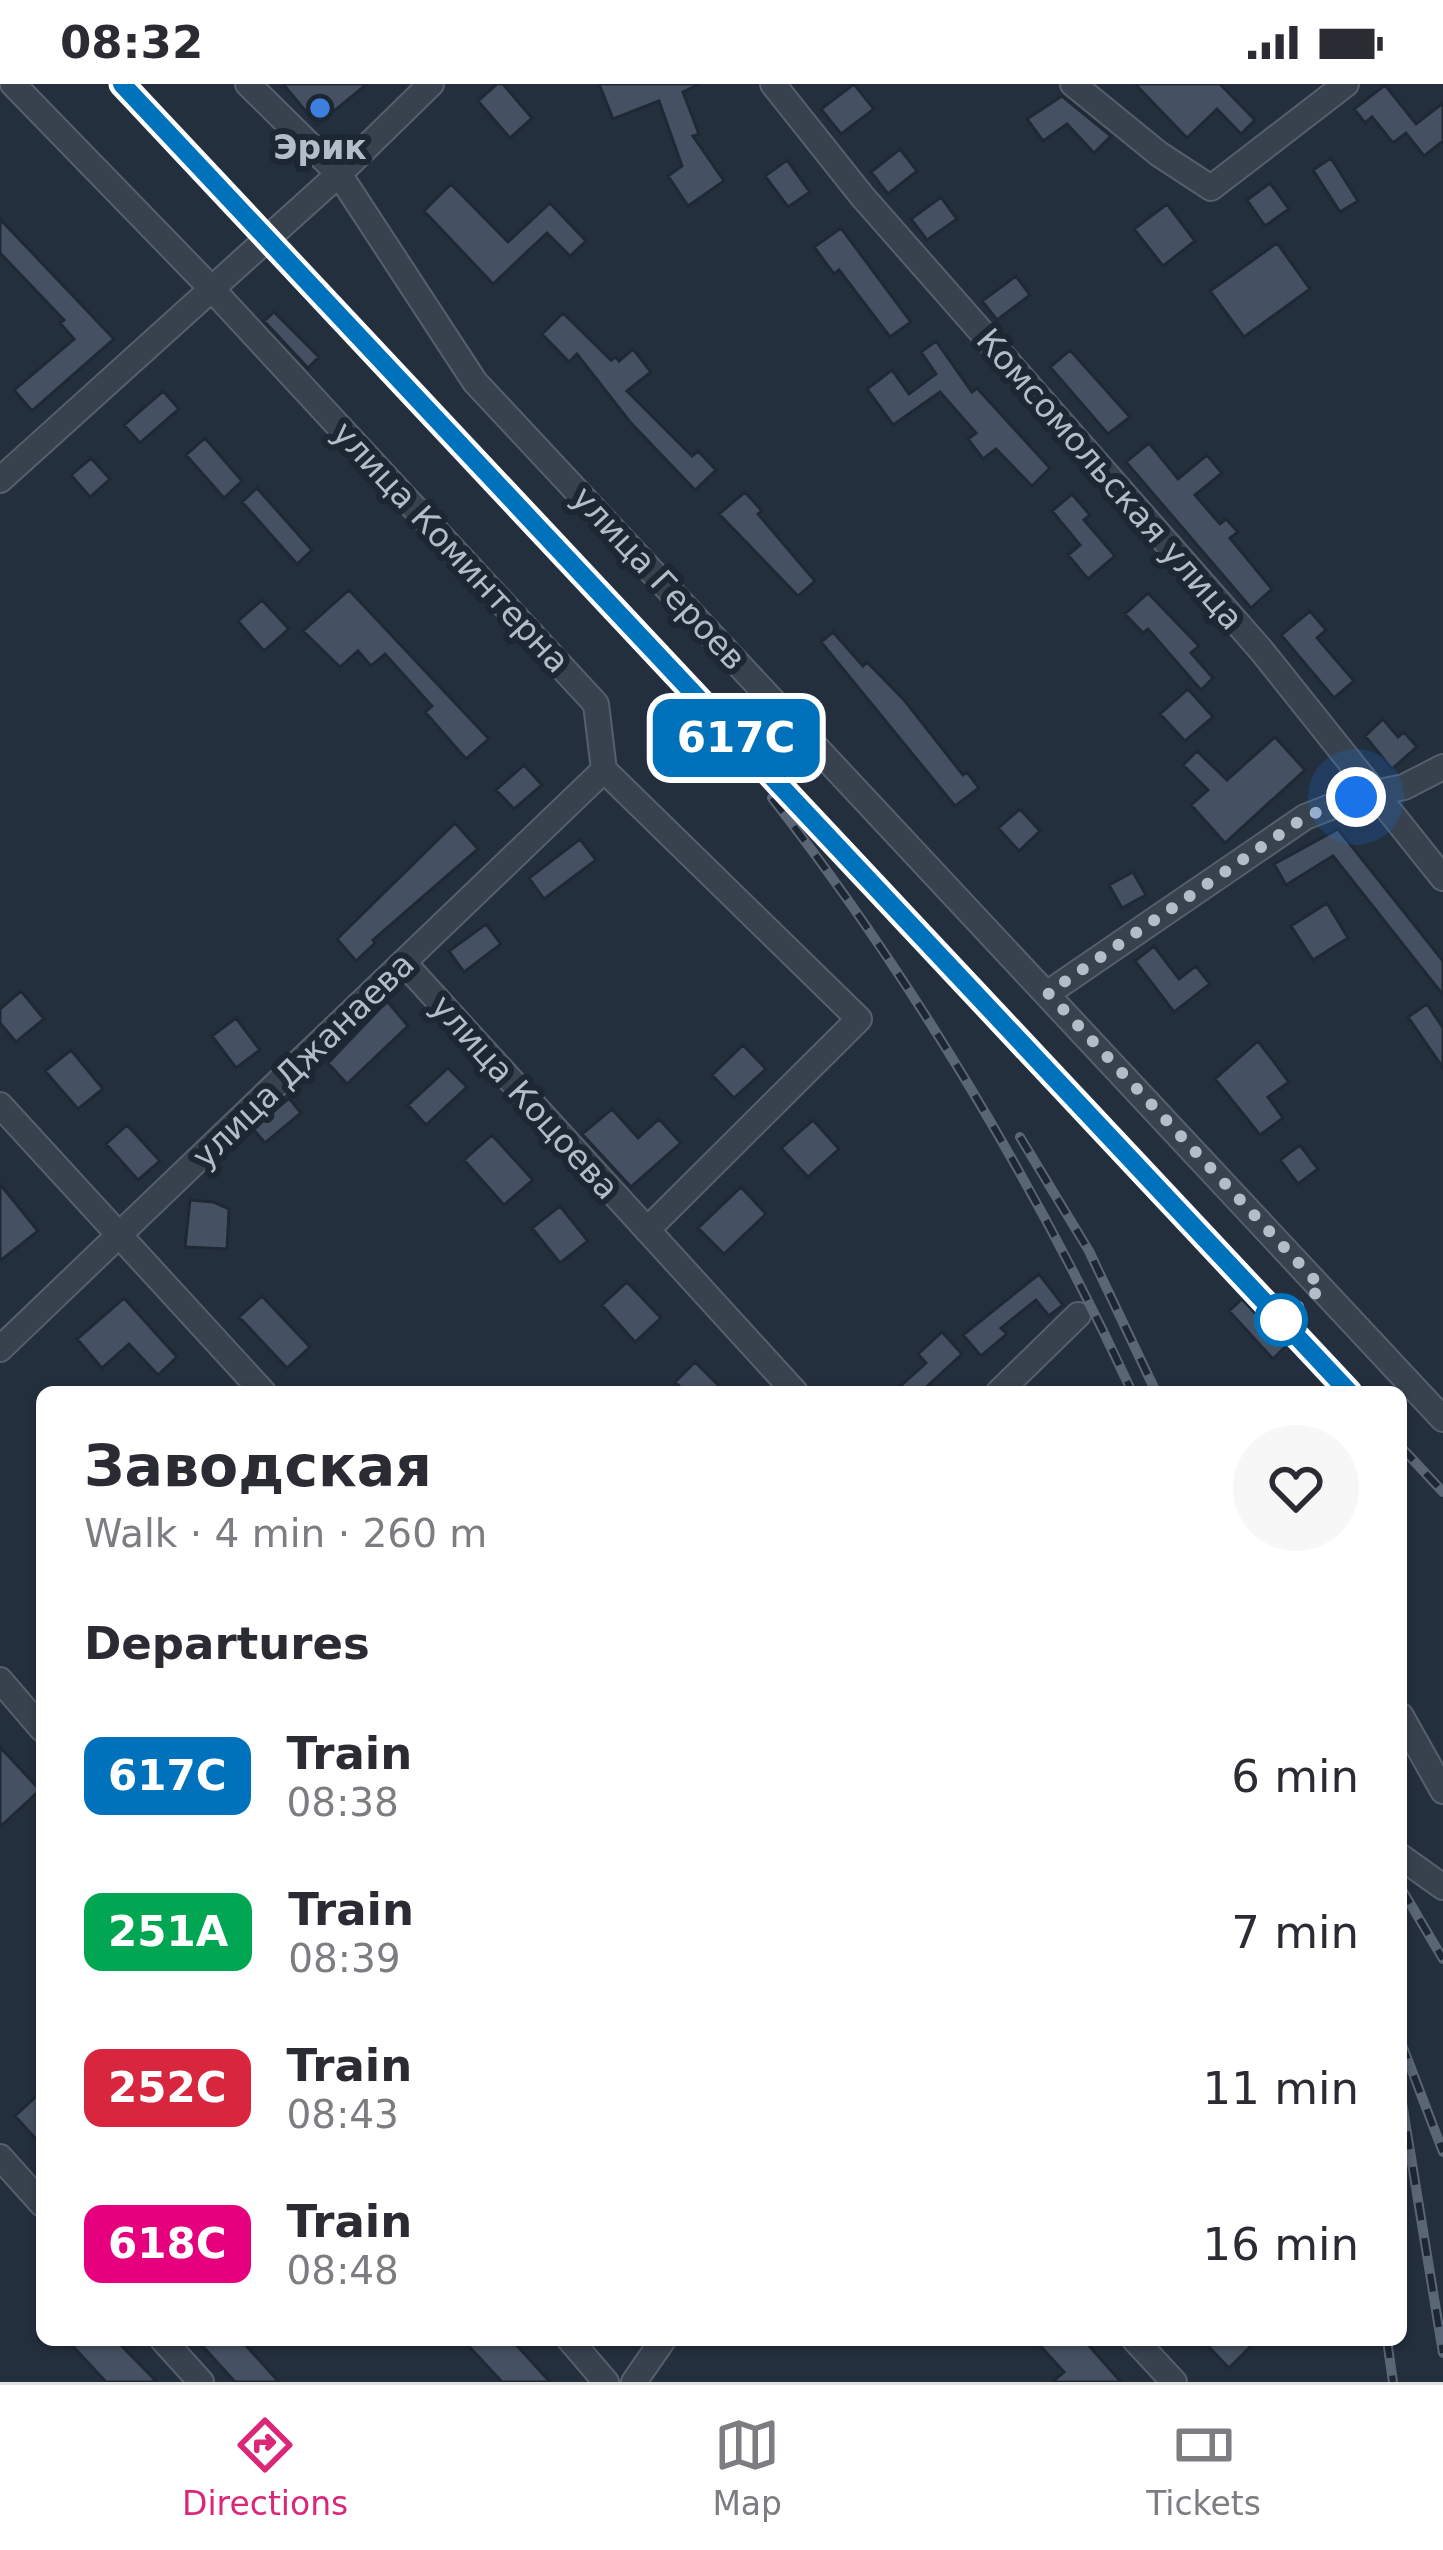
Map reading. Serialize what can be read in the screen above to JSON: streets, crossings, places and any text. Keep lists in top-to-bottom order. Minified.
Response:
{"streets":{"street":["Комсомольская улица","улица Коминтерна","улица Героев","улица Джанаева","улица Коцоева"]},"crossings":[["улица Коминтерна","улица Джанаева"],["улица Коминтерна","улица Коцоева"],["улица Джанаева","улица Коцоева"]],"places":["Эрик"],"page":{"status":"08:32","on_map":"617C","heading":[["Заводская","Walk · 4 min · 260 m"],"Departures"],"list":[{"mark":"617C","name":"Train","note":"08:38","value":"6 min"},{"mark":"251А","name":"Train","note":"08:39","value":"7 min"},{"mark":"252С","name":"Train","note":"08:43","value":"11 min"},{"mark":"618С","name":"Train","note":"08:48","value":"16 min"}],"tabs":["Directions","Map","Tickets"]}}
